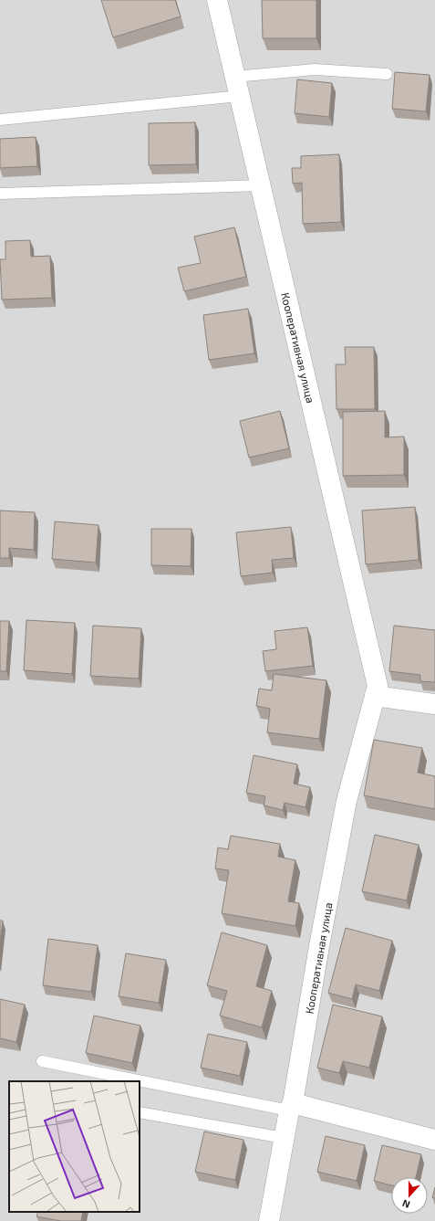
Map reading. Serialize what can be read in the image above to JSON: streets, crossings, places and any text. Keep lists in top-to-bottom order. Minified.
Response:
{"streets":{"street":["Кооперативная улица"]},"north":"bottom"}
